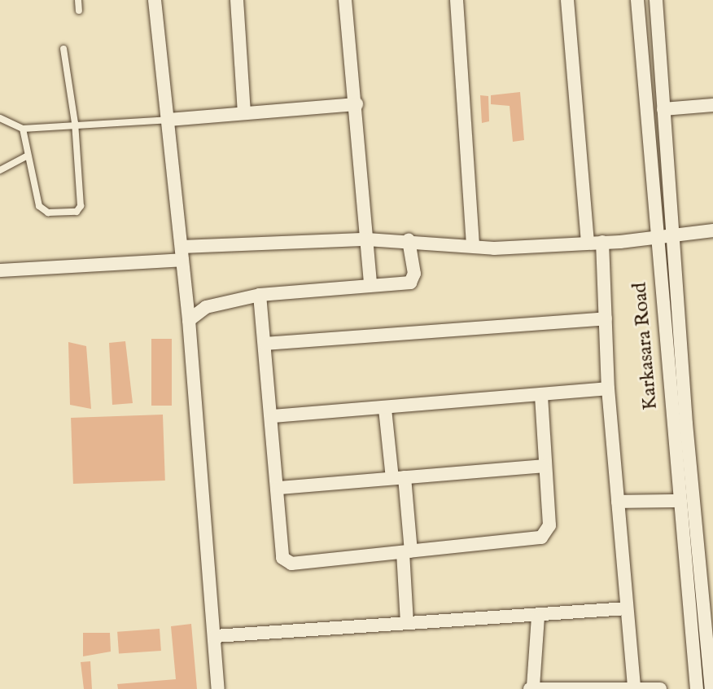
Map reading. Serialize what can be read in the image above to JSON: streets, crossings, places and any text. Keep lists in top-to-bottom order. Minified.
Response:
{"streets":{"street":["Karkasara Road"]}}
